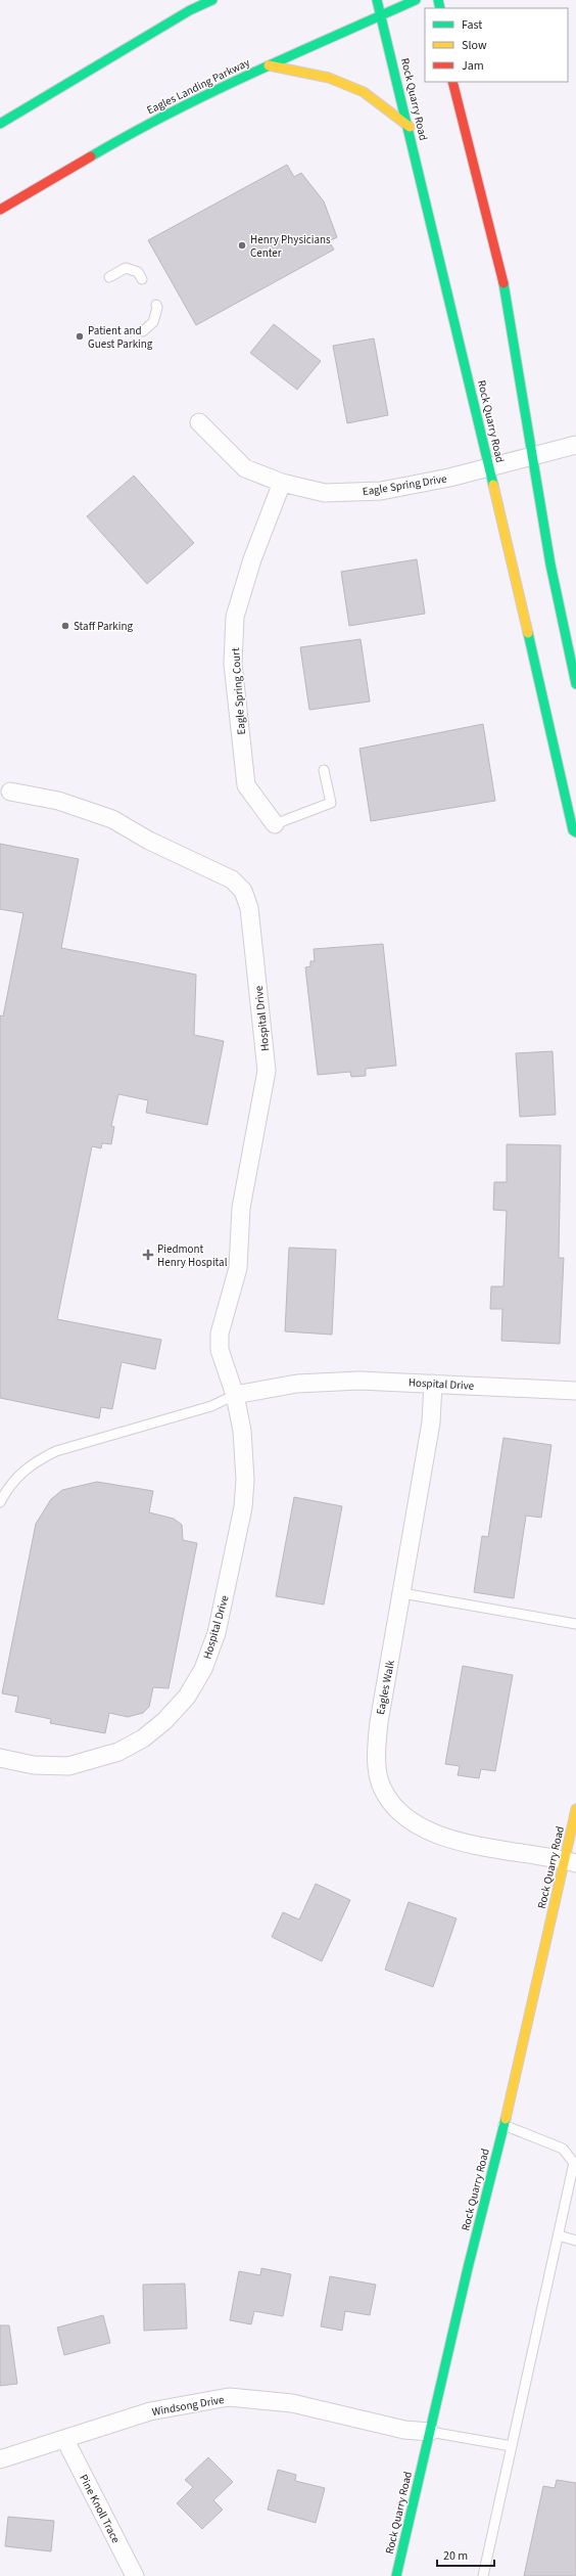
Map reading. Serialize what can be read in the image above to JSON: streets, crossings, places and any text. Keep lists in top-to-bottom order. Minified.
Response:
{"streets":{"street":["Eagles Landing Parkway","Rock Quarry Road","Eagle Spring Drive","Eagle Spring Court","Hospital Drive","Eagles Walk","Windsong Drive","Pine Knoll Trace"]},"crossings":[["Eagles Landing Parkway","Rock Quarry Road"],["Rock Quarry Road","Eagle Spring Drive"],["Rock Quarry Road","Eagles Walk"],["Rock Quarry Road","Windsong Drive"],["Eagle Spring Drive","Eagle Spring Court"],["Hospital Drive","Eagles Walk"],["Windsong Drive","Pine Knoll Trace"]],"places":{"other":["Henry Physicians Center","Patient and Guest Parking","Staff Parking"],"health":["Piedmont Henry Hospital"]},"legend":["Fast","Slow","Jam"],"scale_bar":"20 m"}
